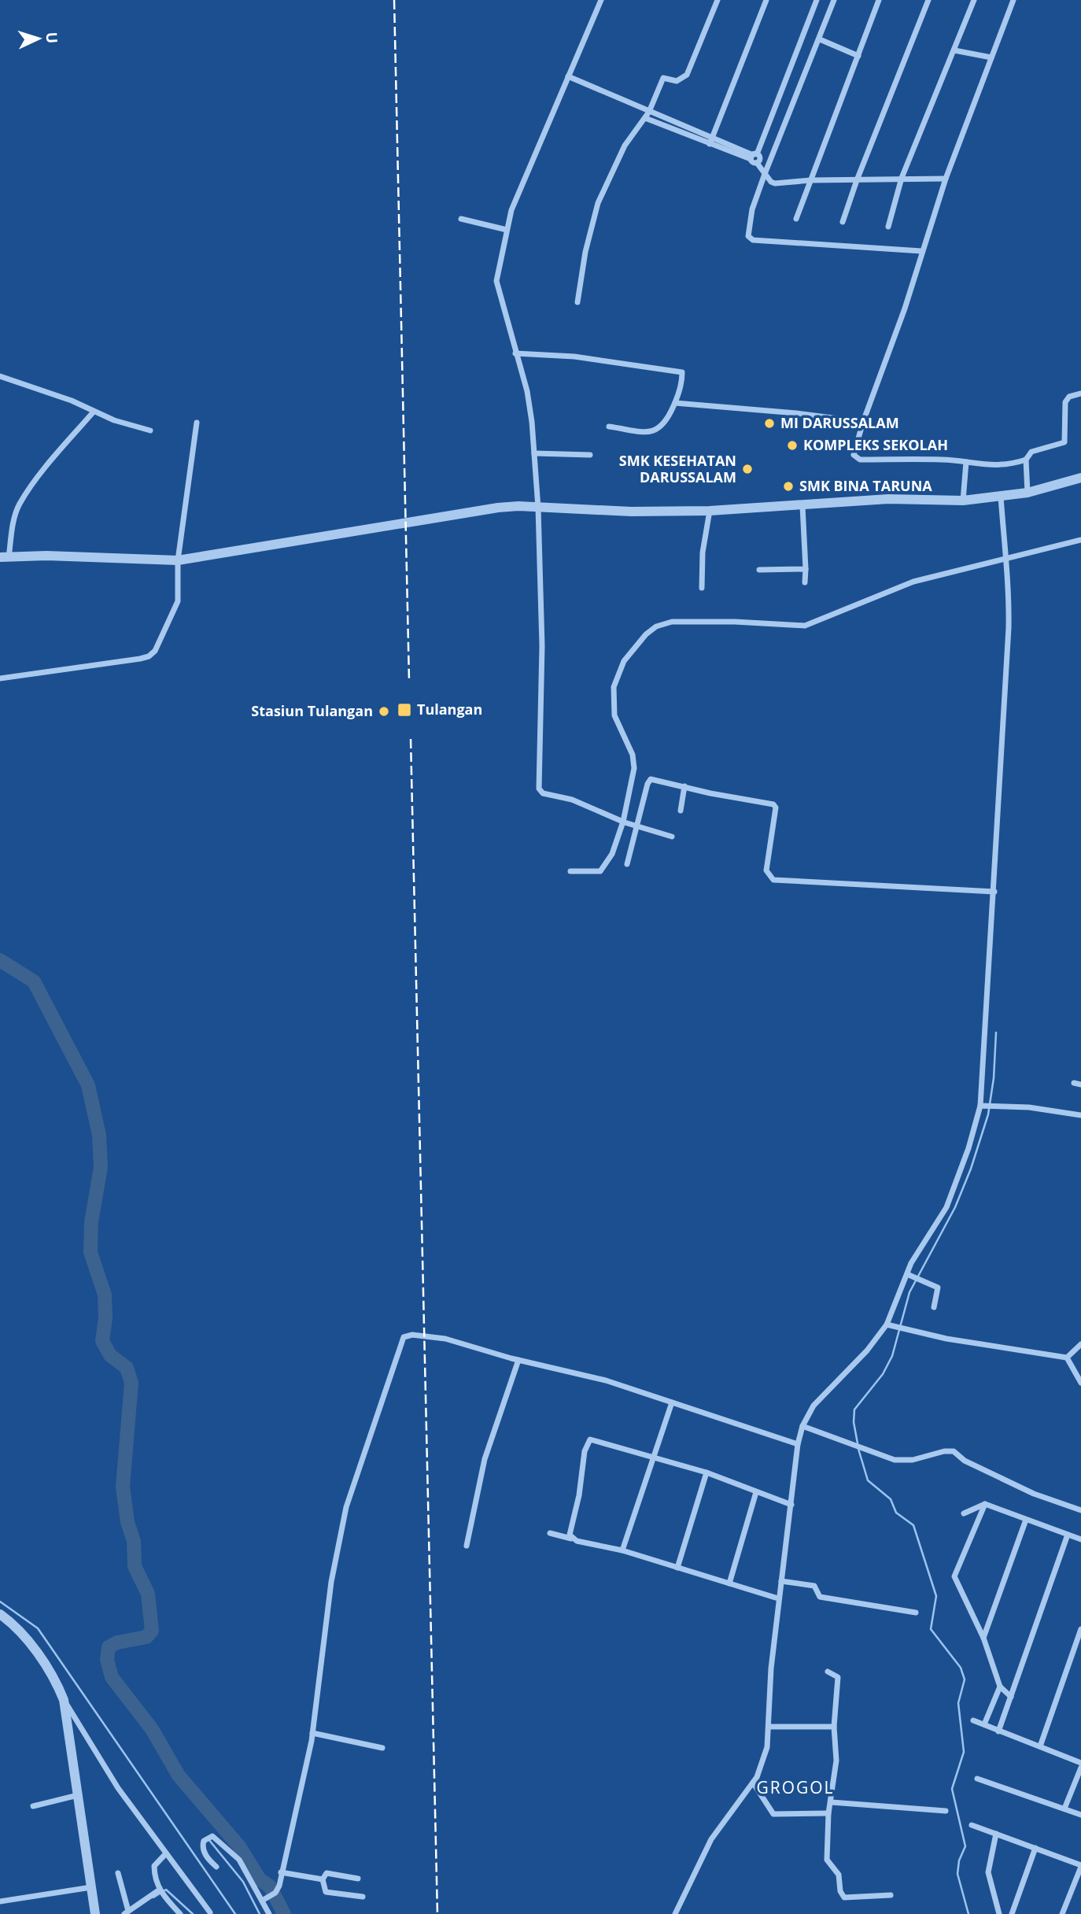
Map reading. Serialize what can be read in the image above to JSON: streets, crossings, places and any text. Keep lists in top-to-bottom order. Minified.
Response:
{"districts":["GROGOL"],"places":{"other":["MI DARUSSALAM","KOMPLEKS SEKOLAH","SMK KESEHATAN DARUSSALAM","SMK BINA TARUNA","Stasiun Tulangan"],"transit":["Tulangan"]},"north":"right"}
